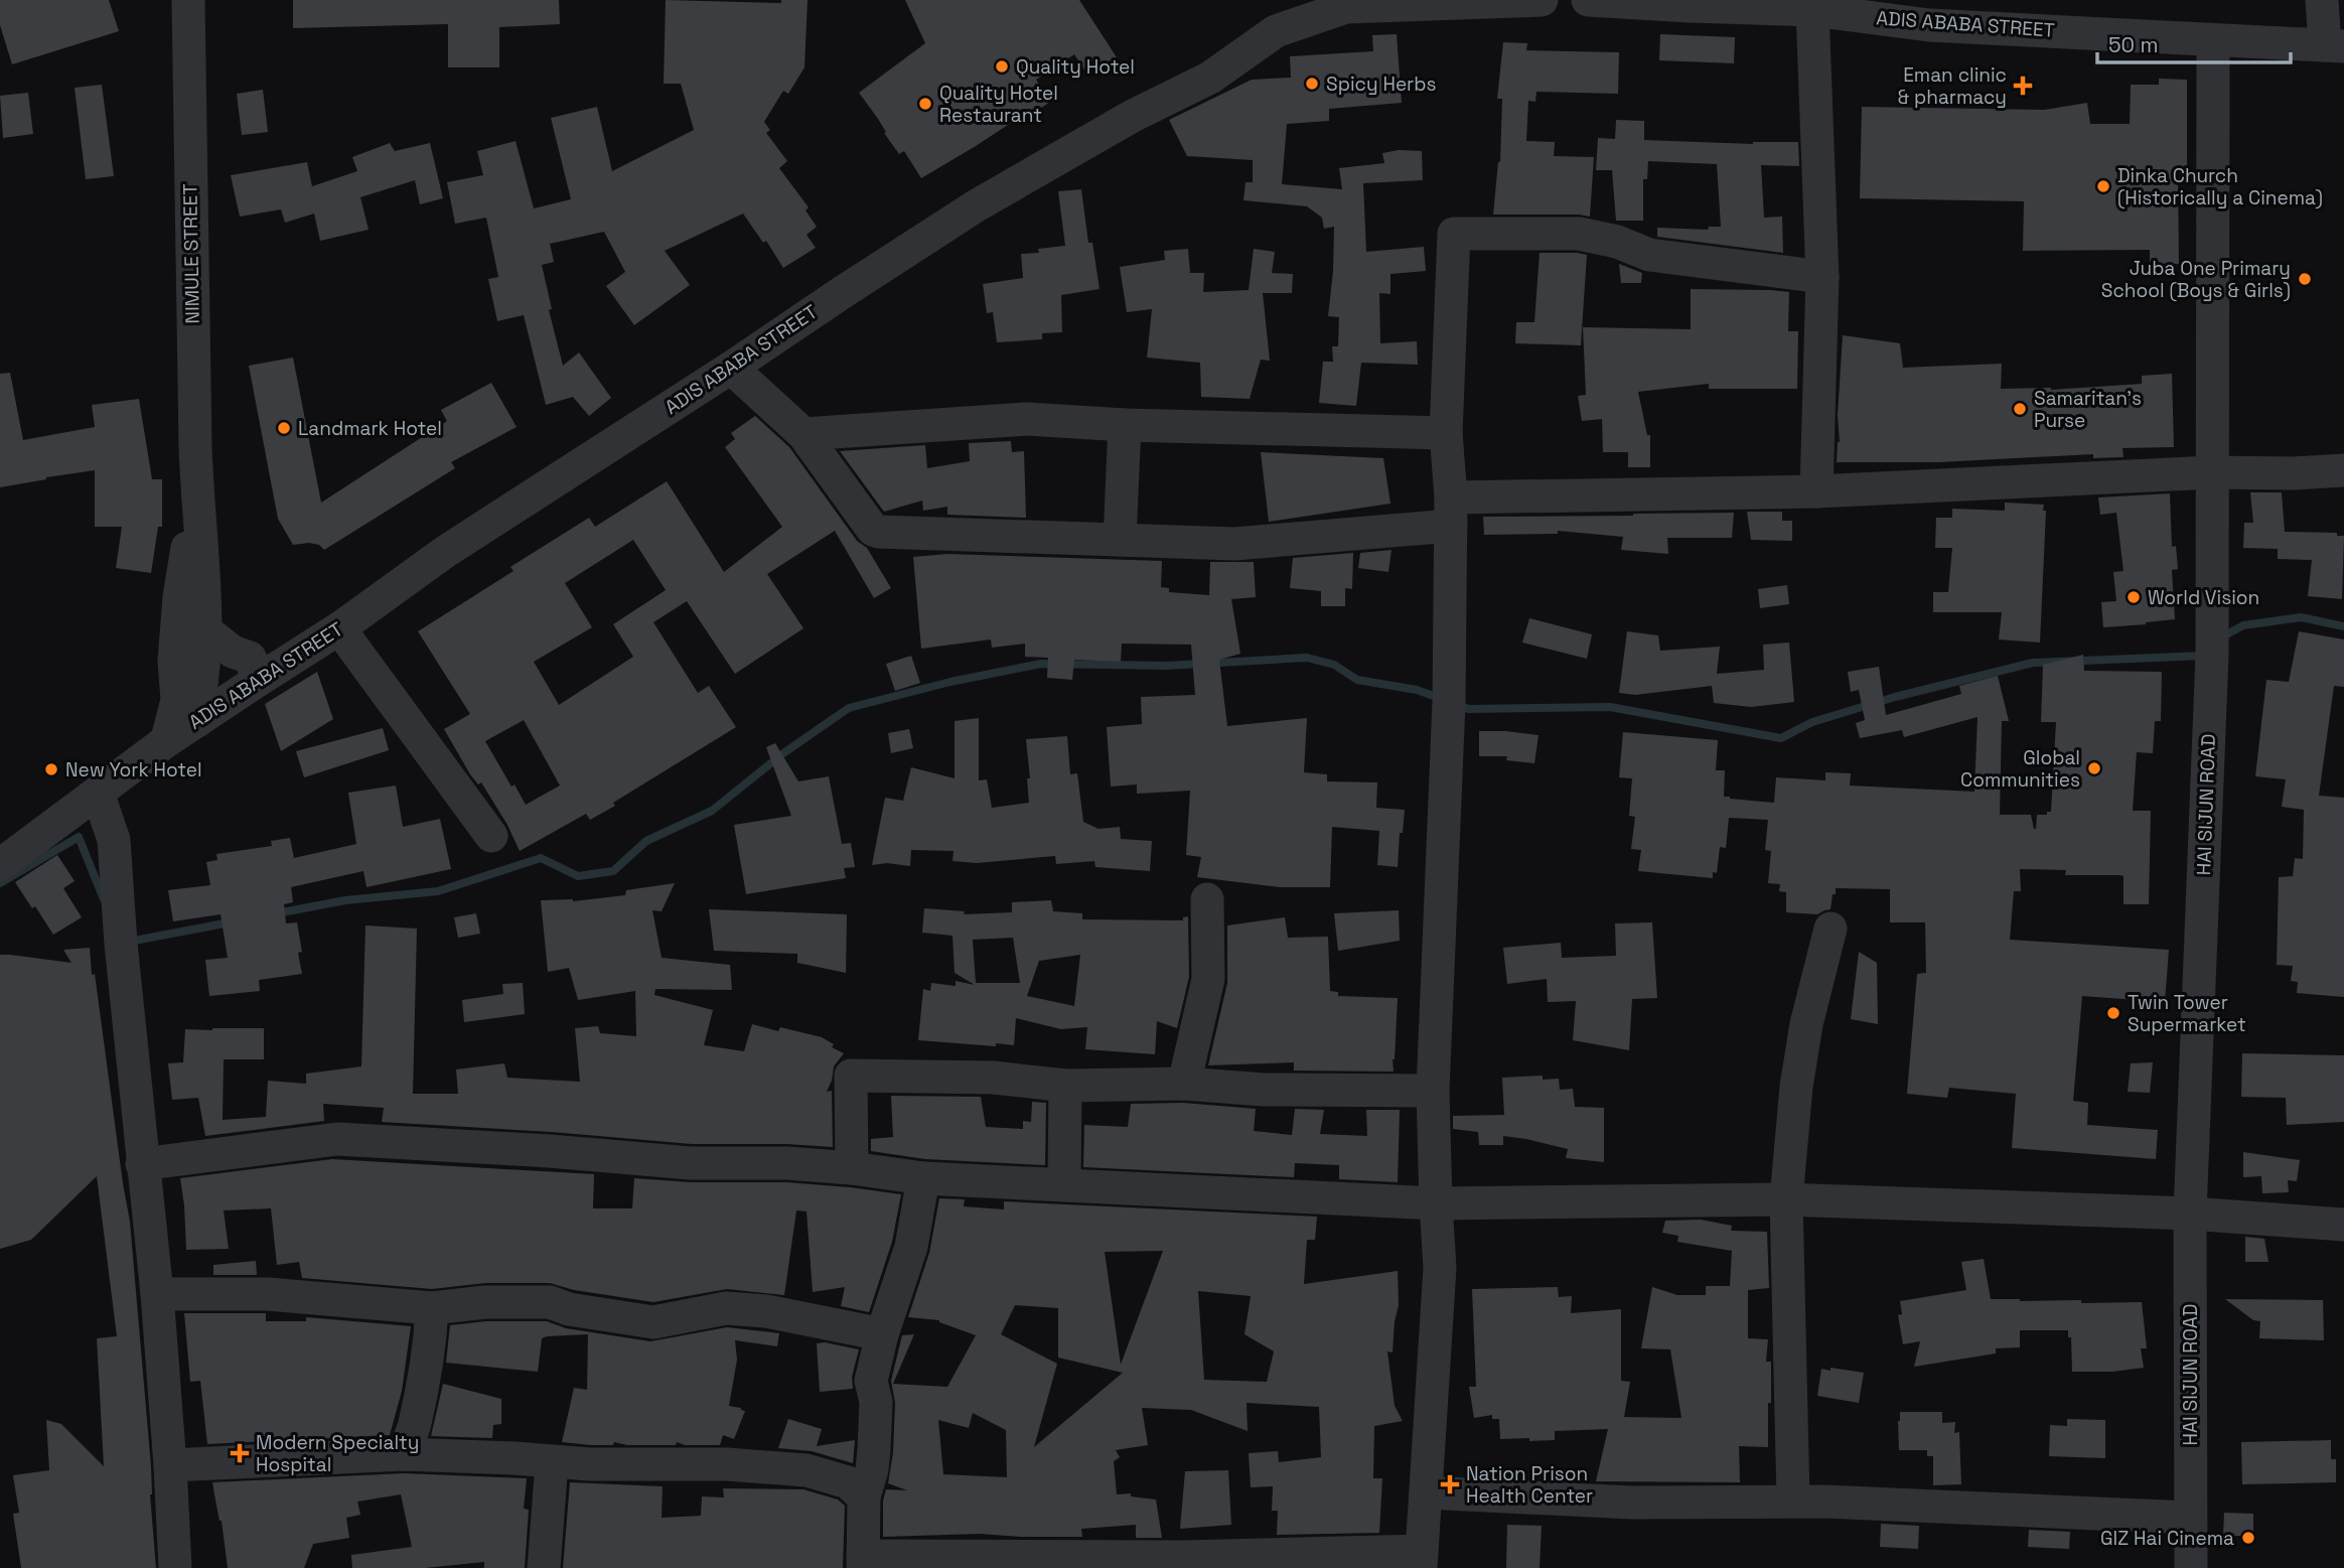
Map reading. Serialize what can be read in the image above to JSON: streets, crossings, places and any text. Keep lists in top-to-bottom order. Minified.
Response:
{"streets":{"street":["ADIS ABABA STREET","NIMULE STREET","HAI SIJUN ROAD"]},"crossings":[["ADIS ABABA STREET","NIMULE STREET"],["ADIS ABABA STREET","HAI SIJUN ROAD"]],"places":{"other":["Quality Hotel","Spicy Herbs","Quality Hotel Restaurant","Dinka Church (Historically a Cinema)","Juba One Primary School (Boys & Girls)","Samaritan's Purse","Landmark Hotel","World Vision","Global Communities","New York Hotel","Twin Tower Supermarket","GIZ Hai Cinema"],"health":["Eman clinic & pharmacy","Modern Specialty Hospital","Nation Prison Health Center"]},"scale_bar":"50 m"}
